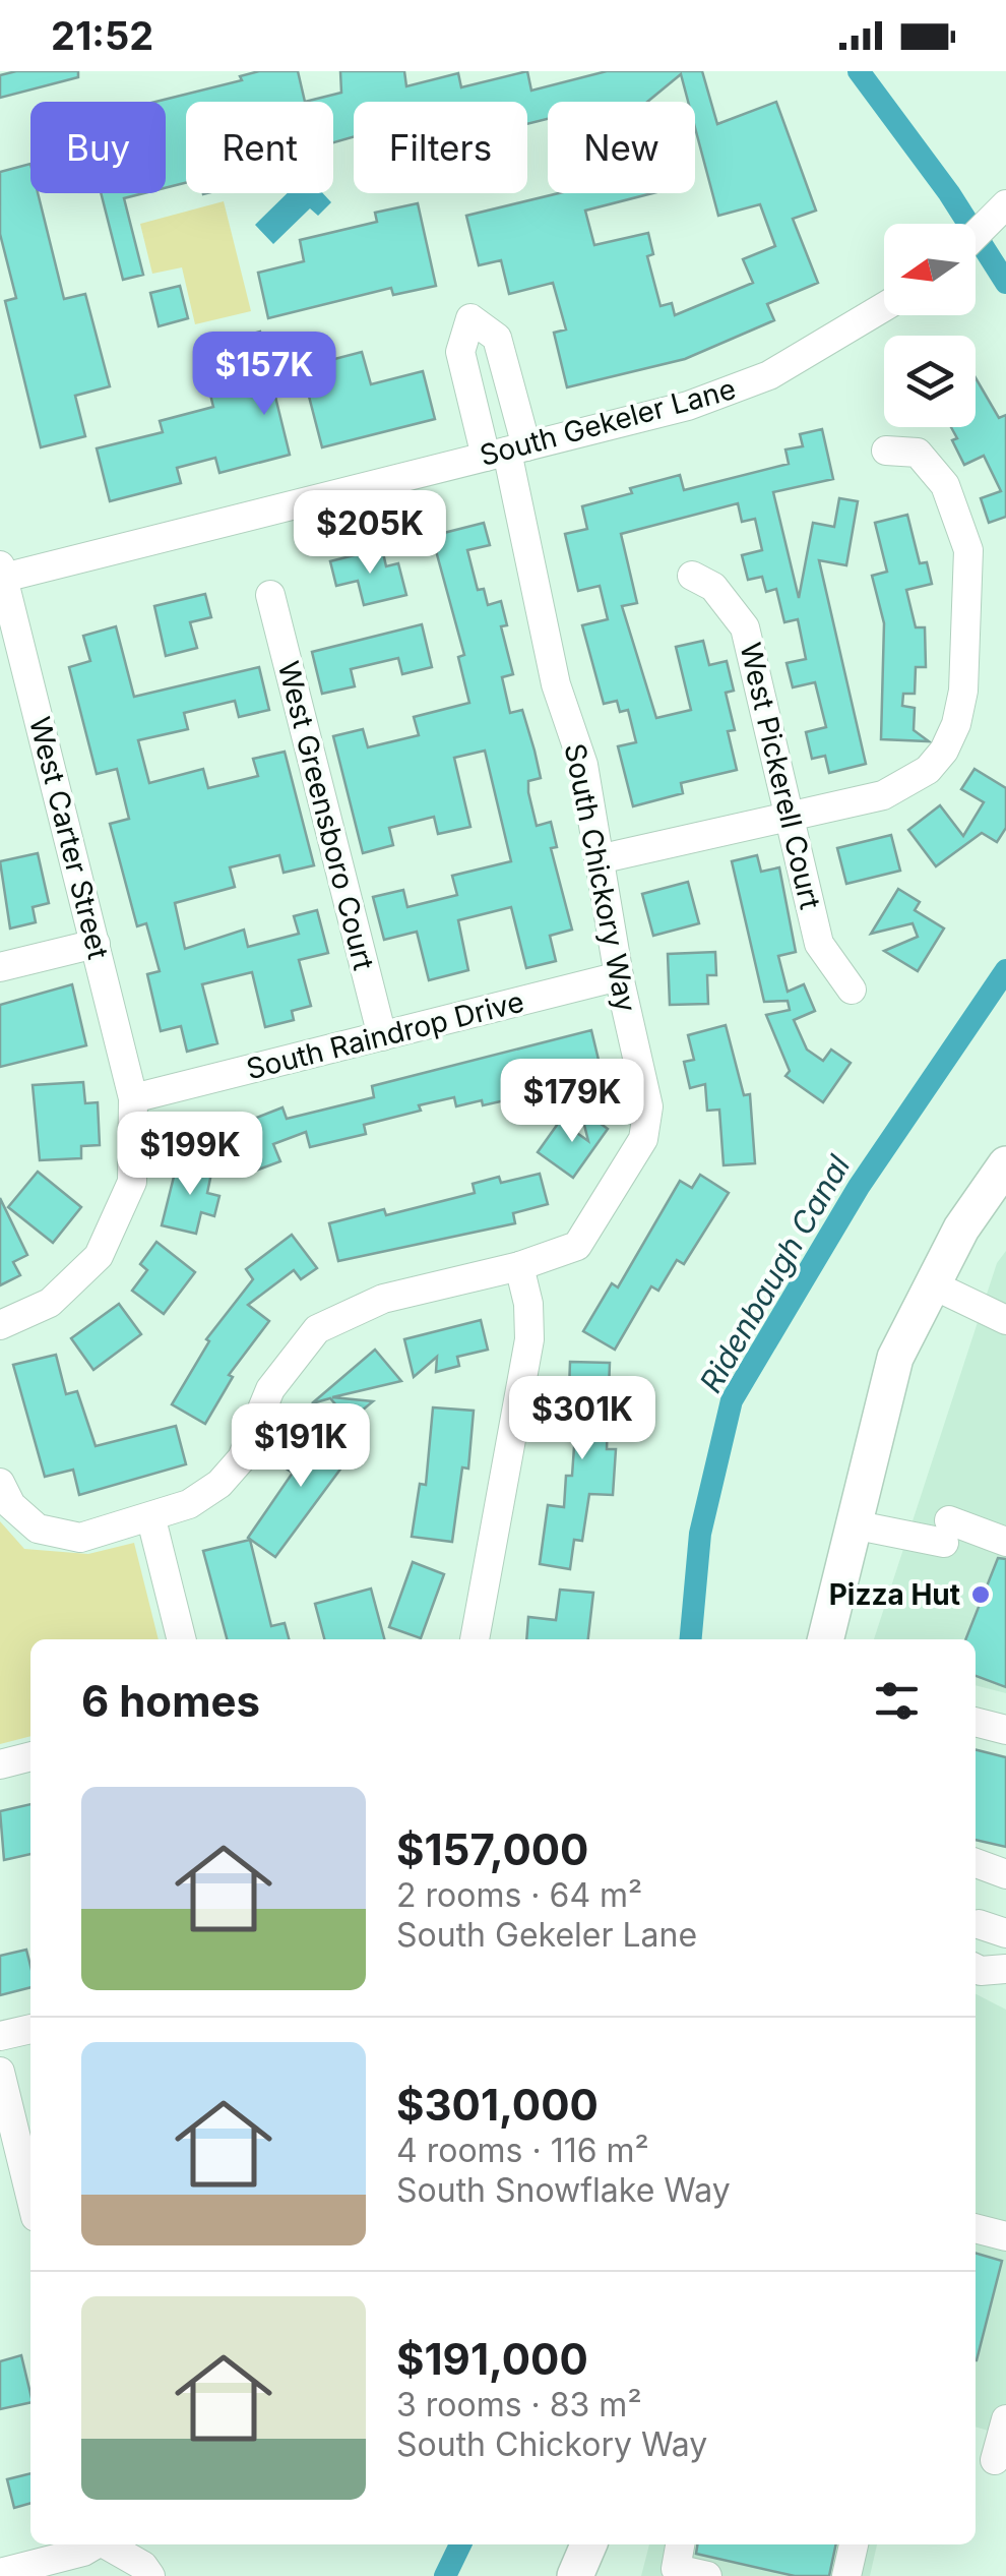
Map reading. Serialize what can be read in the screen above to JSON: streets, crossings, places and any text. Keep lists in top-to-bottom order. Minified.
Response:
{"streets":{"street":["South Gekeler Lane","West Pickerell Court","West Greensboro Court","West Carter Street","South Chickory Way","South Raindrop Drive"]},"crossings":[["South Gekeler Lane","West Carter Street"],["South Gekeler Lane","South Chickory Way"],["West Greensboro Court","South Raindrop Drive"],["West Carter Street","South Raindrop Drive"],["South Chickory Way","South Raindrop Drive"]],"water":["Ridenbaugh Canal"],"places":["Pizza Hut"],"north":"left","page":{"status":"21:52","chip":["Buy","Rent","Filters","New"],"price":["$157K","$205K","$179K","$199K","$301K","$191K"],"heading":"6 homes","list":[{"name":"$157,000","note":"2 rooms · 64 m² · South Gekeler Lane"},{"name":"$301,000","note":"4 rooms · 116 m² · South Snowflake Way"},{"name":"$191,000","note":"3 rooms · 83 m² · South Chickory Way"}]}}
